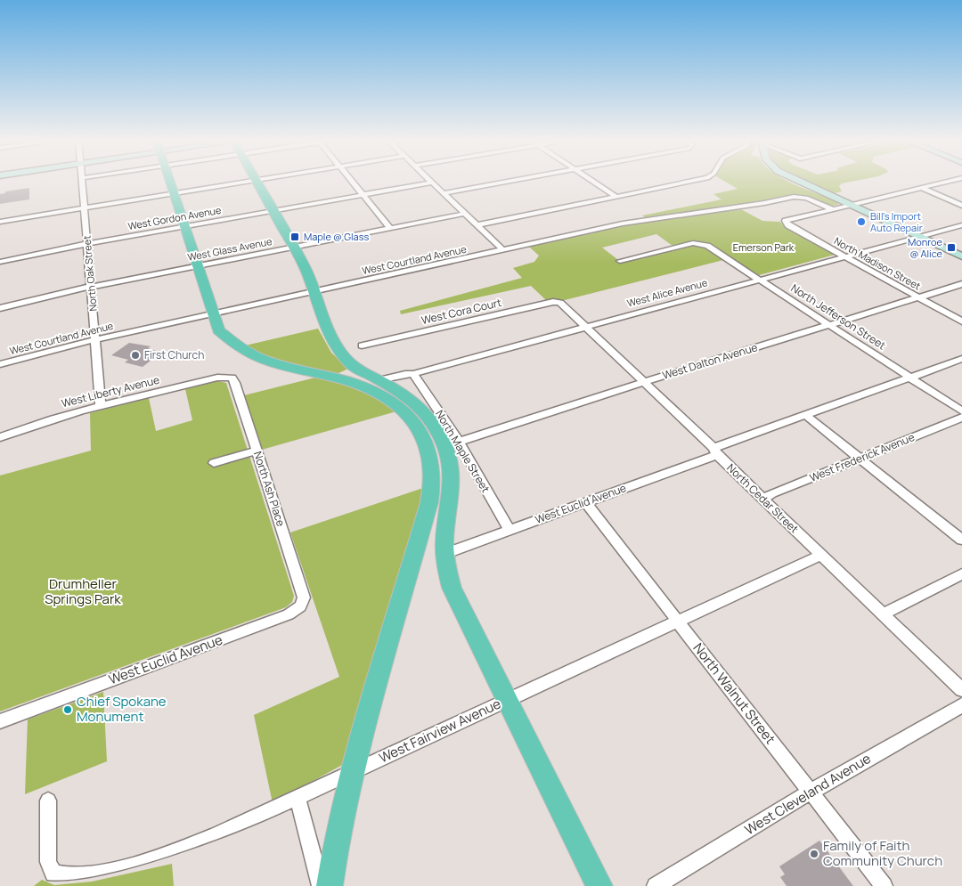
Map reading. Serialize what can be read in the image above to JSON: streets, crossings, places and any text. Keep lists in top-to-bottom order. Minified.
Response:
{"streets":{"street":["West Gordon Avenue","West Glass Avenue","West Courtland Avenue","North Madison Street","North Oak Street","West Alice Avenue","West Cora Court","North Jefferson Street","West Dalton Avenue","West Liberty Avenue","North Maple Street","West Frederick Avenue","North Ash Place","North Cedar Street","West Euclid Avenue","North Walnut Street","West Fairview Avenue","West Cleveland Avenue"]},"crossings":[["West Gordon Avenue","North Oak Street"],["West Glass Avenue","North Oak Street"],["West Courtland Avenue","North Madison Street"],["West Courtland Avenue","North Oak Street"],["North Madison Street","West Alice Avenue"],["North Madison Street","West Dalton Avenue"],["North Oak Street","West Liberty Avenue"],["West Alice Avenue","North Jefferson Street"],["West Alice Avenue","North Maple Street"],["West Alice Avenue","North Cedar Street"],["West Cora Court","North Cedar Street"],["North Jefferson Street","West Dalton Avenue"],["North Jefferson Street","West Euclid Avenue"],["West Dalton Avenue","North Maple Street"],["West Dalton Avenue","North Cedar Street"],["West Liberty Avenue","North Ash Place"],["North Maple Street","West Euclid Avenue"],["West Frederick Avenue","North Cedar Street"],["North Ash Place","West Euclid Avenue"],["North Cedar Street","West Euclid Avenue"],["North Cedar Street","West Fairview Avenue"],["West Euclid Avenue","North Walnut Street"],["North Walnut Street","West Fairview Avenue"],["North Walnut Street","West Cleveland Avenue"]],"parks":["Emerson Park","Drumheller Springs Park"],"places":{"other":["Bill's Import Auto Repair","First Church","Chief Spokane Monument","Family of Faith Community Church"],"transit":["Maple @ Glass","Monroe @ Alice"]}}
